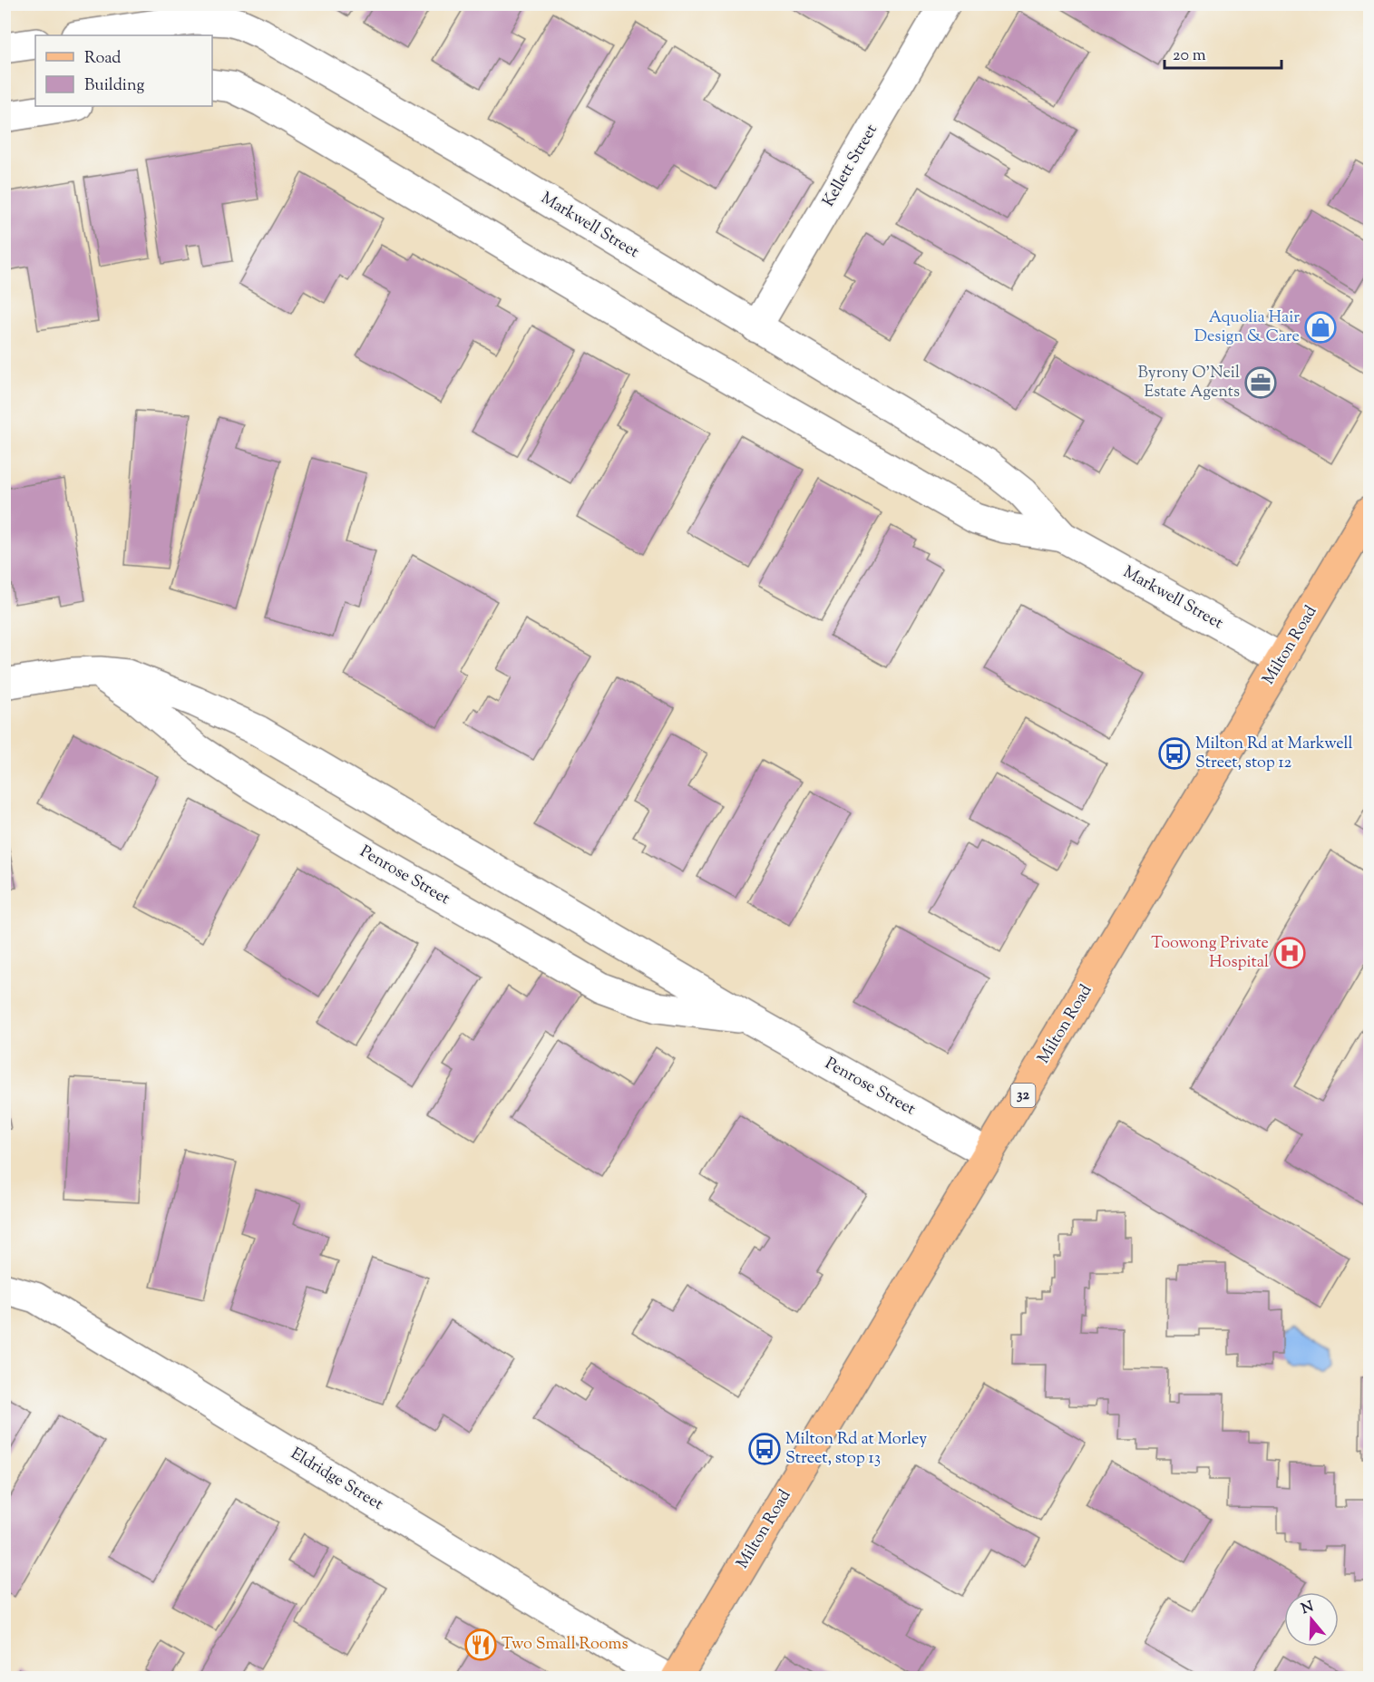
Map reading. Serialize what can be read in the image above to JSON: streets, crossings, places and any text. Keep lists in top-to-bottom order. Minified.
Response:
{"streets":{"main road":["Milton Road","32"],"street":["Kellett Street","Markwell Street","Penrose Street","Eldridge Street"]},"crossings":[["Kellett Street","Markwell Street"],["Markwell Street","Milton Road"],["Milton Road","Penrose Street"]],"places":{"shop":["Aquolia Hair Design & Care"],"office":["Byrony O'Neil Estate Agents"],"bus stop":["Milton Rd at Markwell Street, stop 12","Milton Rd at Morley Street, stop 13"],"hospital":["Toowong Private Hospital"],"restaurant":["Two Small Rooms"]},"legend":["Road","Building"],"scale_bar":"20 m","north":"top"}
